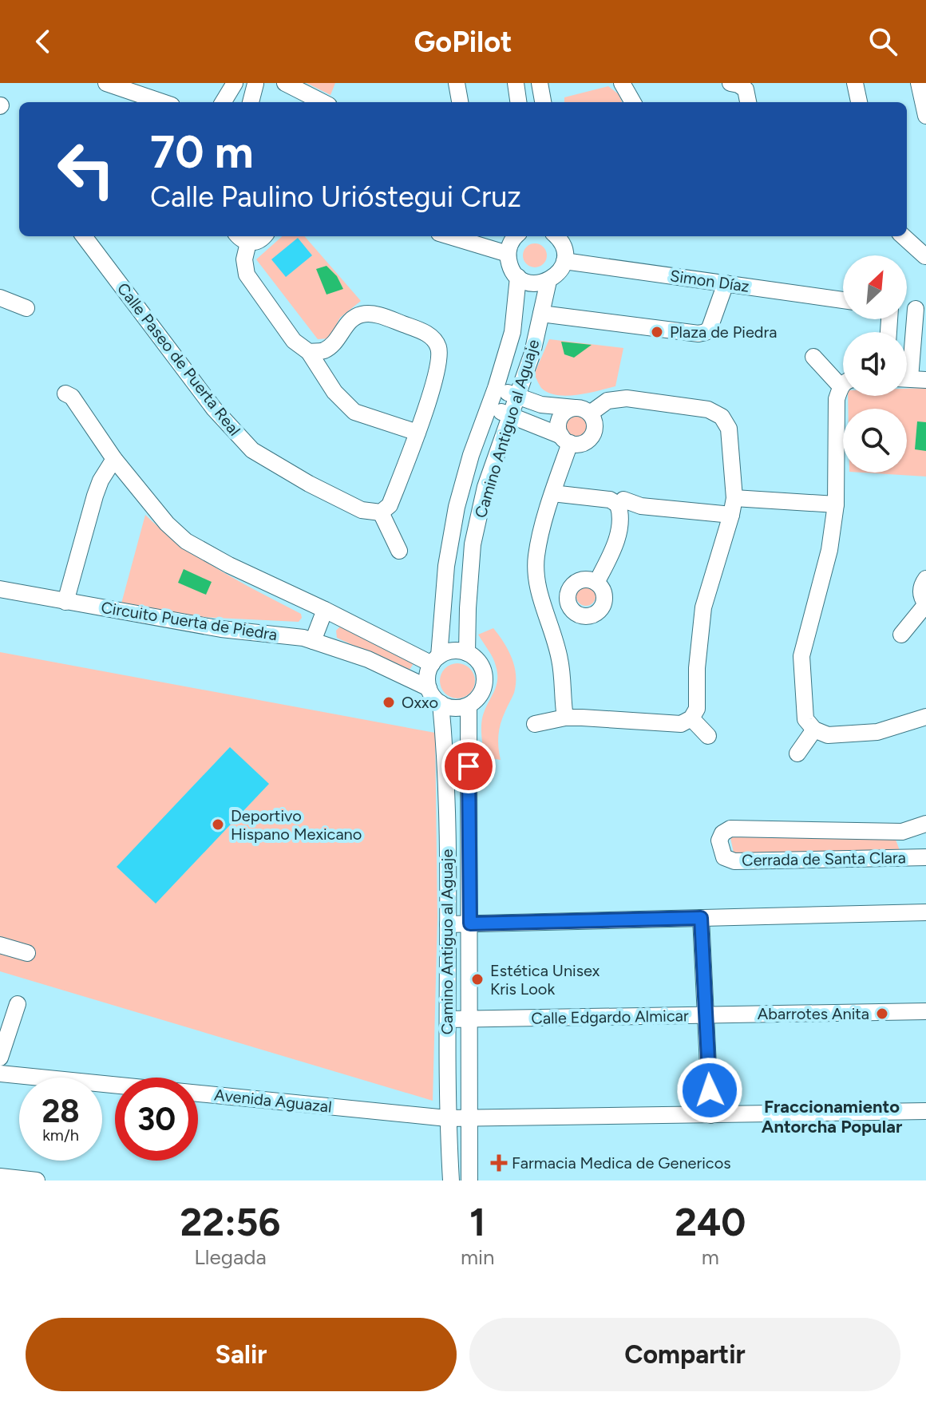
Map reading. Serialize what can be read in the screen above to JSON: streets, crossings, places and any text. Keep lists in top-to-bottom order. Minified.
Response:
{"streets":{"street":["Simon Díaz","Calle Paseo de Puerta Real","Camino Antiguo al Aguaje","Circuito Puerta de Piedra","Cerrada de Santa Clara","Calle Edgardo Almicar","Avenida Aguazal"]},"crossings":[["Camino Antiguo al Aguaje","Circuito Puerta de Piedra"],["Camino Antiguo al Aguaje","Calle Edgardo Almicar"],["Camino Antiguo al Aguaje","Avenida Aguazal"]],"districts":["Fraccionamiento Antorcha Popular"],"places":{"other":["Plaza de Piedra","Oxxo","Deportivo Hispano Mexicano","Estética Unisex Kris Look","Abarrotes Anita"],"health":["Farmacia Medica de Genericos"]},"north":"top right","page":{"header":"GoPilot","turn":["70 m","Calle Paulino Urióstegui Cruz"],"speed":"28 km/h","limit":"30","eta":["22:56","Llegada","1","min","240","m"],"buttons":["Salir","Compartir"]}}
